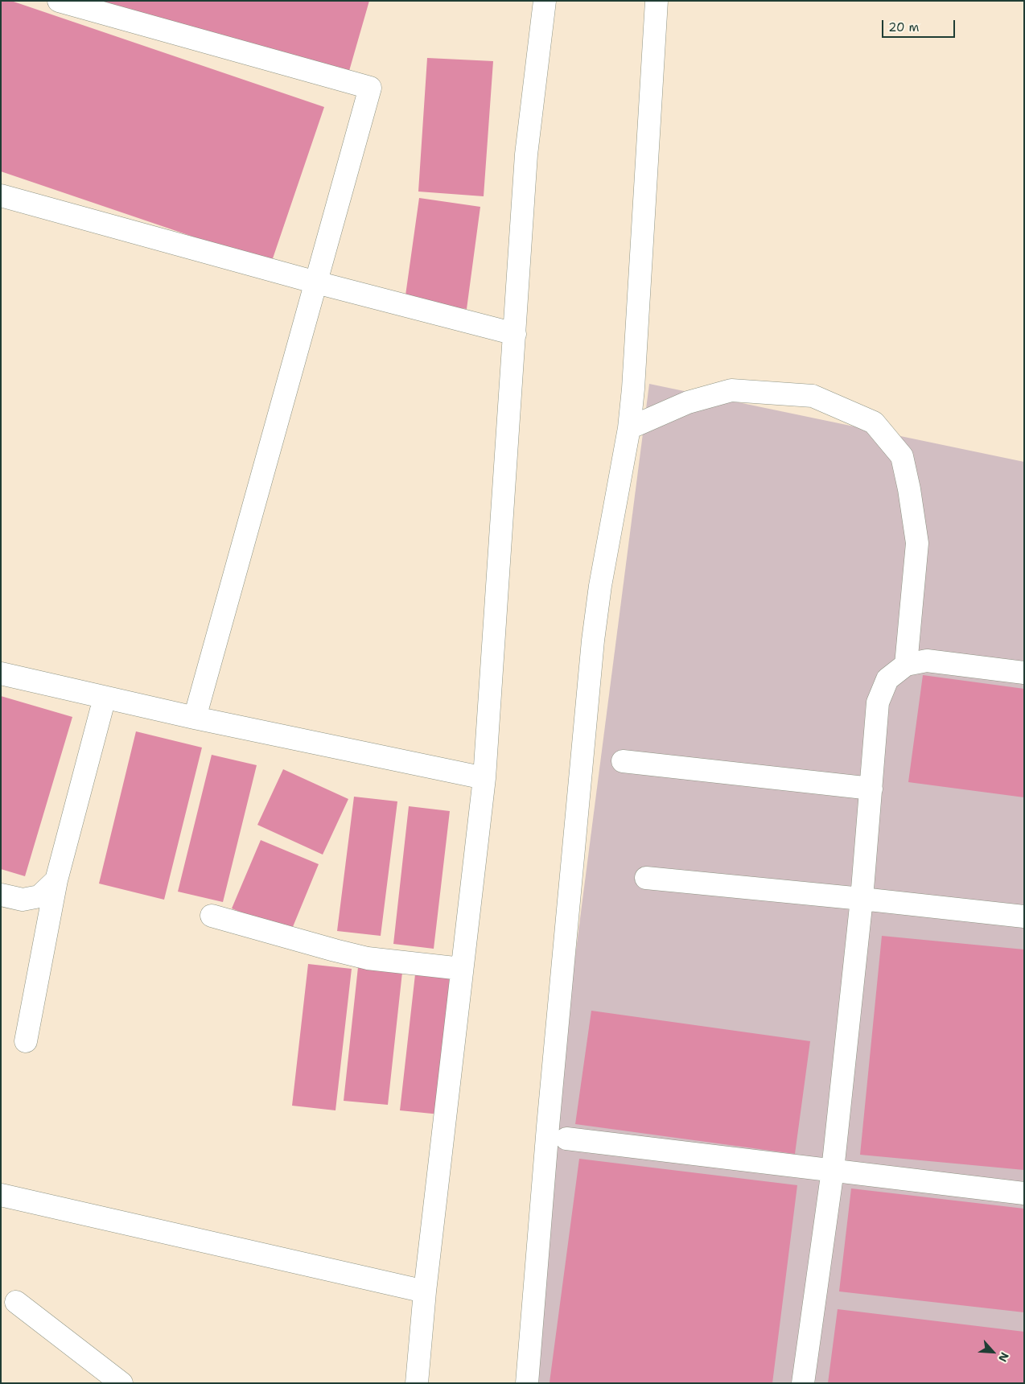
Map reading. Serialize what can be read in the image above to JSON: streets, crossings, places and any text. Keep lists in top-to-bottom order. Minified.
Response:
{"scale_bar":"20 m","north":"bottom right"}
